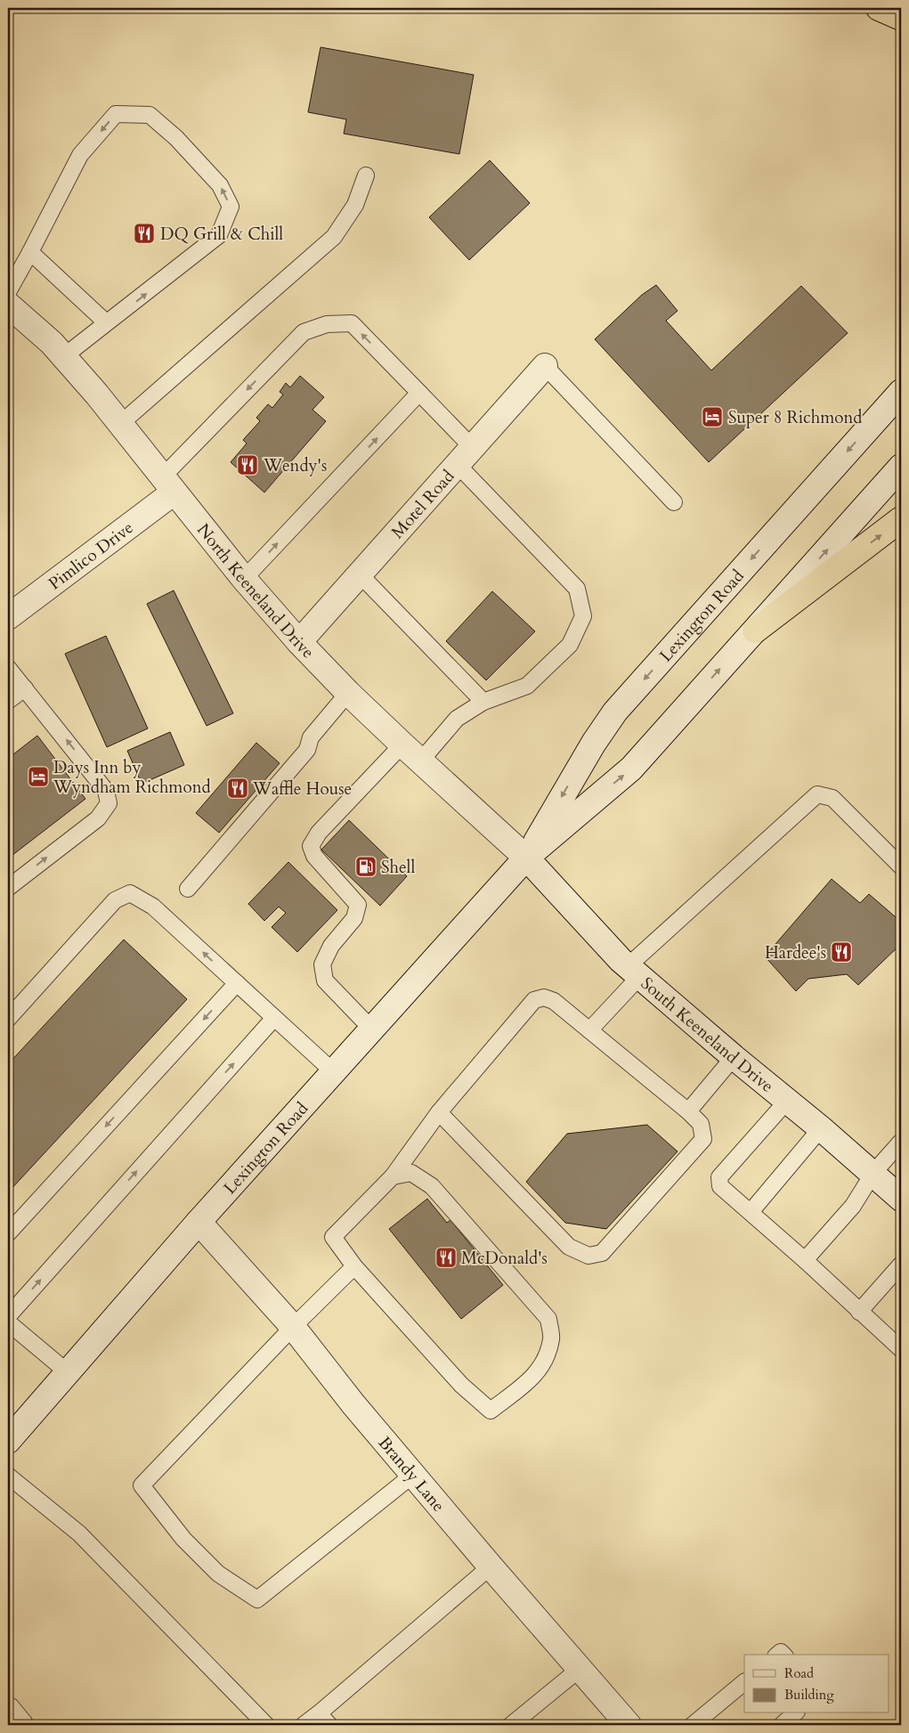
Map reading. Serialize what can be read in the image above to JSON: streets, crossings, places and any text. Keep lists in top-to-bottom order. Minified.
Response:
{"streets":{"main road":["Motel Road","Pimlico Drive","North Keeneland Drive","Lexington Road","South Keeneland Drive","Brandy Lane"]},"crossings":[["Motel Road","North Keeneland Drive"],["Pimlico Drive","North Keeneland Drive"],["North Keeneland Drive","Lexington Road"],["North Keeneland Drive","South Keeneland Drive"],["Lexington Road","South Keeneland Drive"],["Lexington Road","Brandy Lane"]],"places":{"restaurant":["DQ Grill & Chill","Wendy's","Waffle House","Hardee's","McDonald's"],"hotel":["Super 8 Richmond","Days Inn by Wyndham Richmond"],"fuel station":["Shell"]},"legend":["Road","Building"]}
